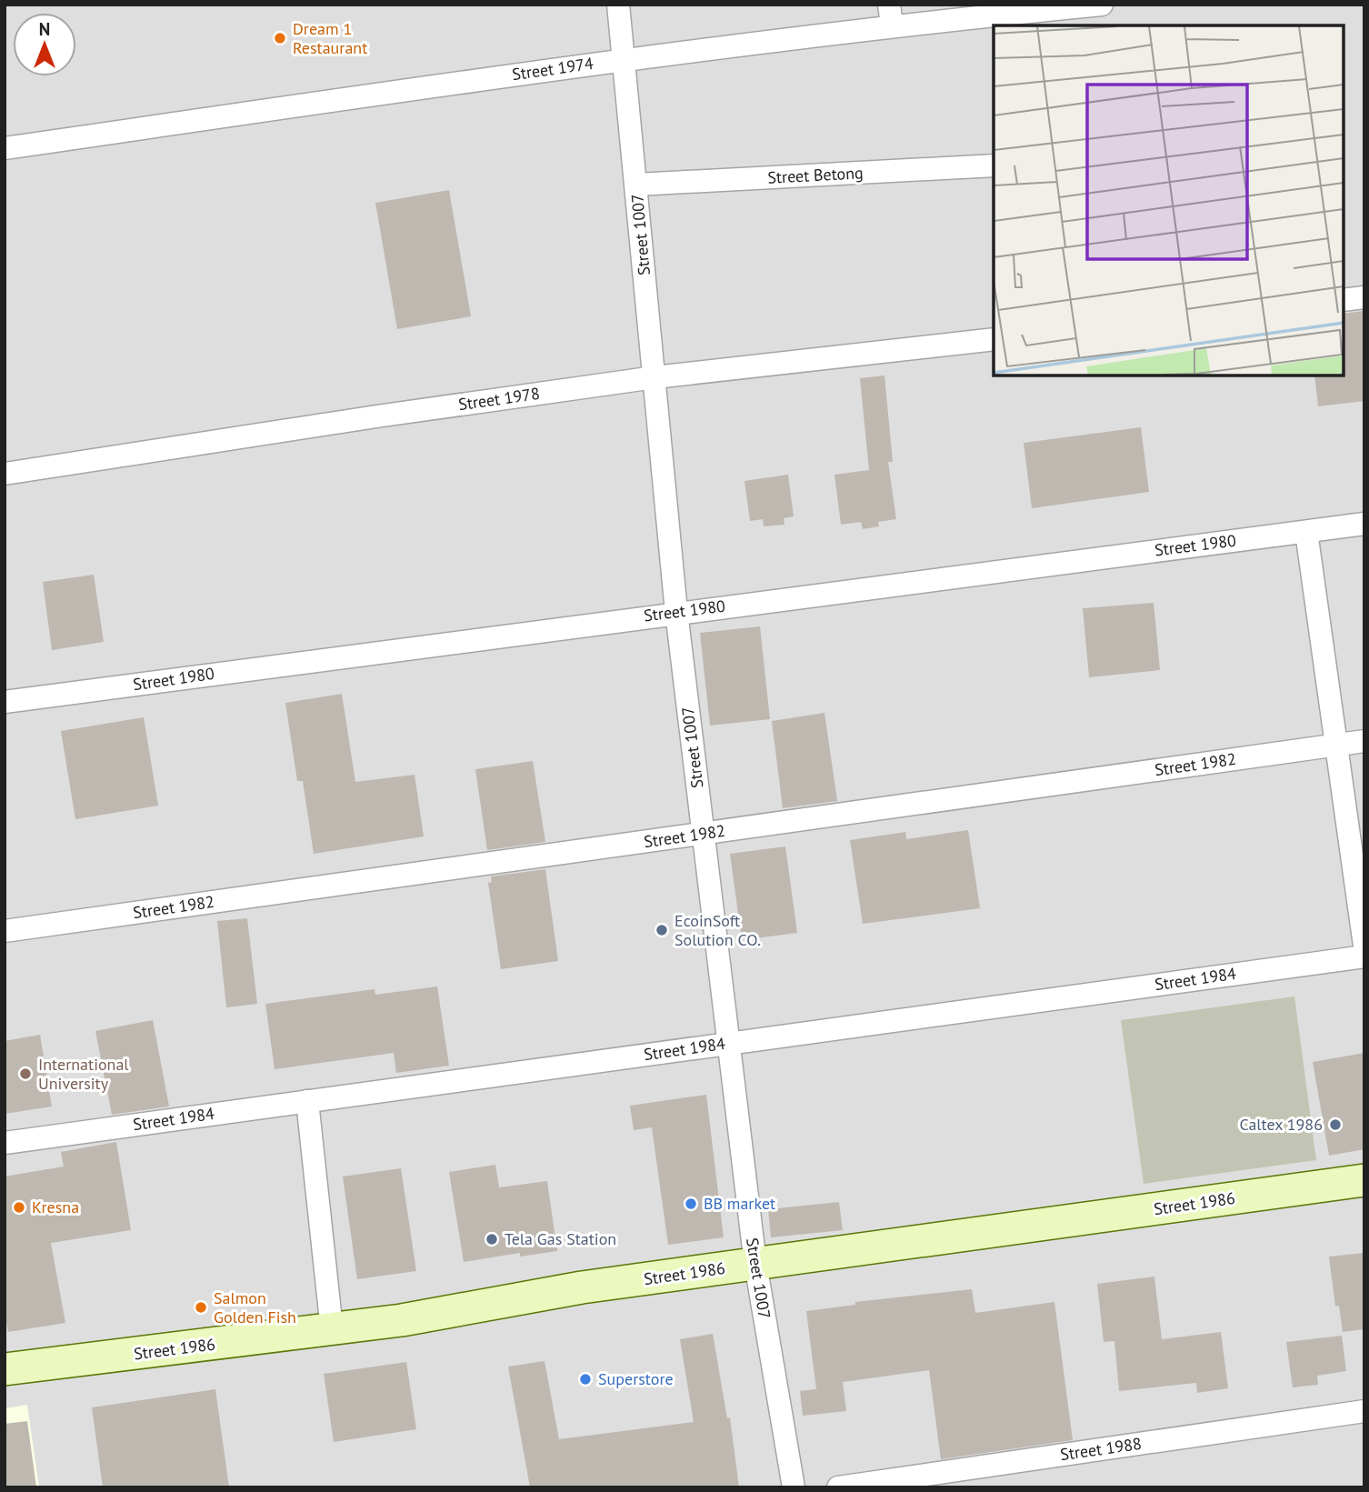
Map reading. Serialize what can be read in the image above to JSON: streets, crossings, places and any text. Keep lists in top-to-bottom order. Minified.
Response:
{"streets":{"main road":["Street 1986"],"street":["Street 1974","Street Betong","Street 1007","Street 1978","Street 1980","Street 1982","Street 1984","Street 1988"]},"crossings":[["Street 1974","Street 1007"],["Street Betong","Street 1007"],["Street 1007","Street 1978"],["Street 1007","Street 1980"],["Street 1007","Street 1982"],["Street 1007","Street 1984"],["Street 1007","Street 1986"]],"places":["Dream 1 Restaurant","EcoinSoft Solution CO.","International University","Caltex 1986","BB market","Kresna","Tela Gas Station","Salmon Golden Fish","Superstore"],"north":"top"}
